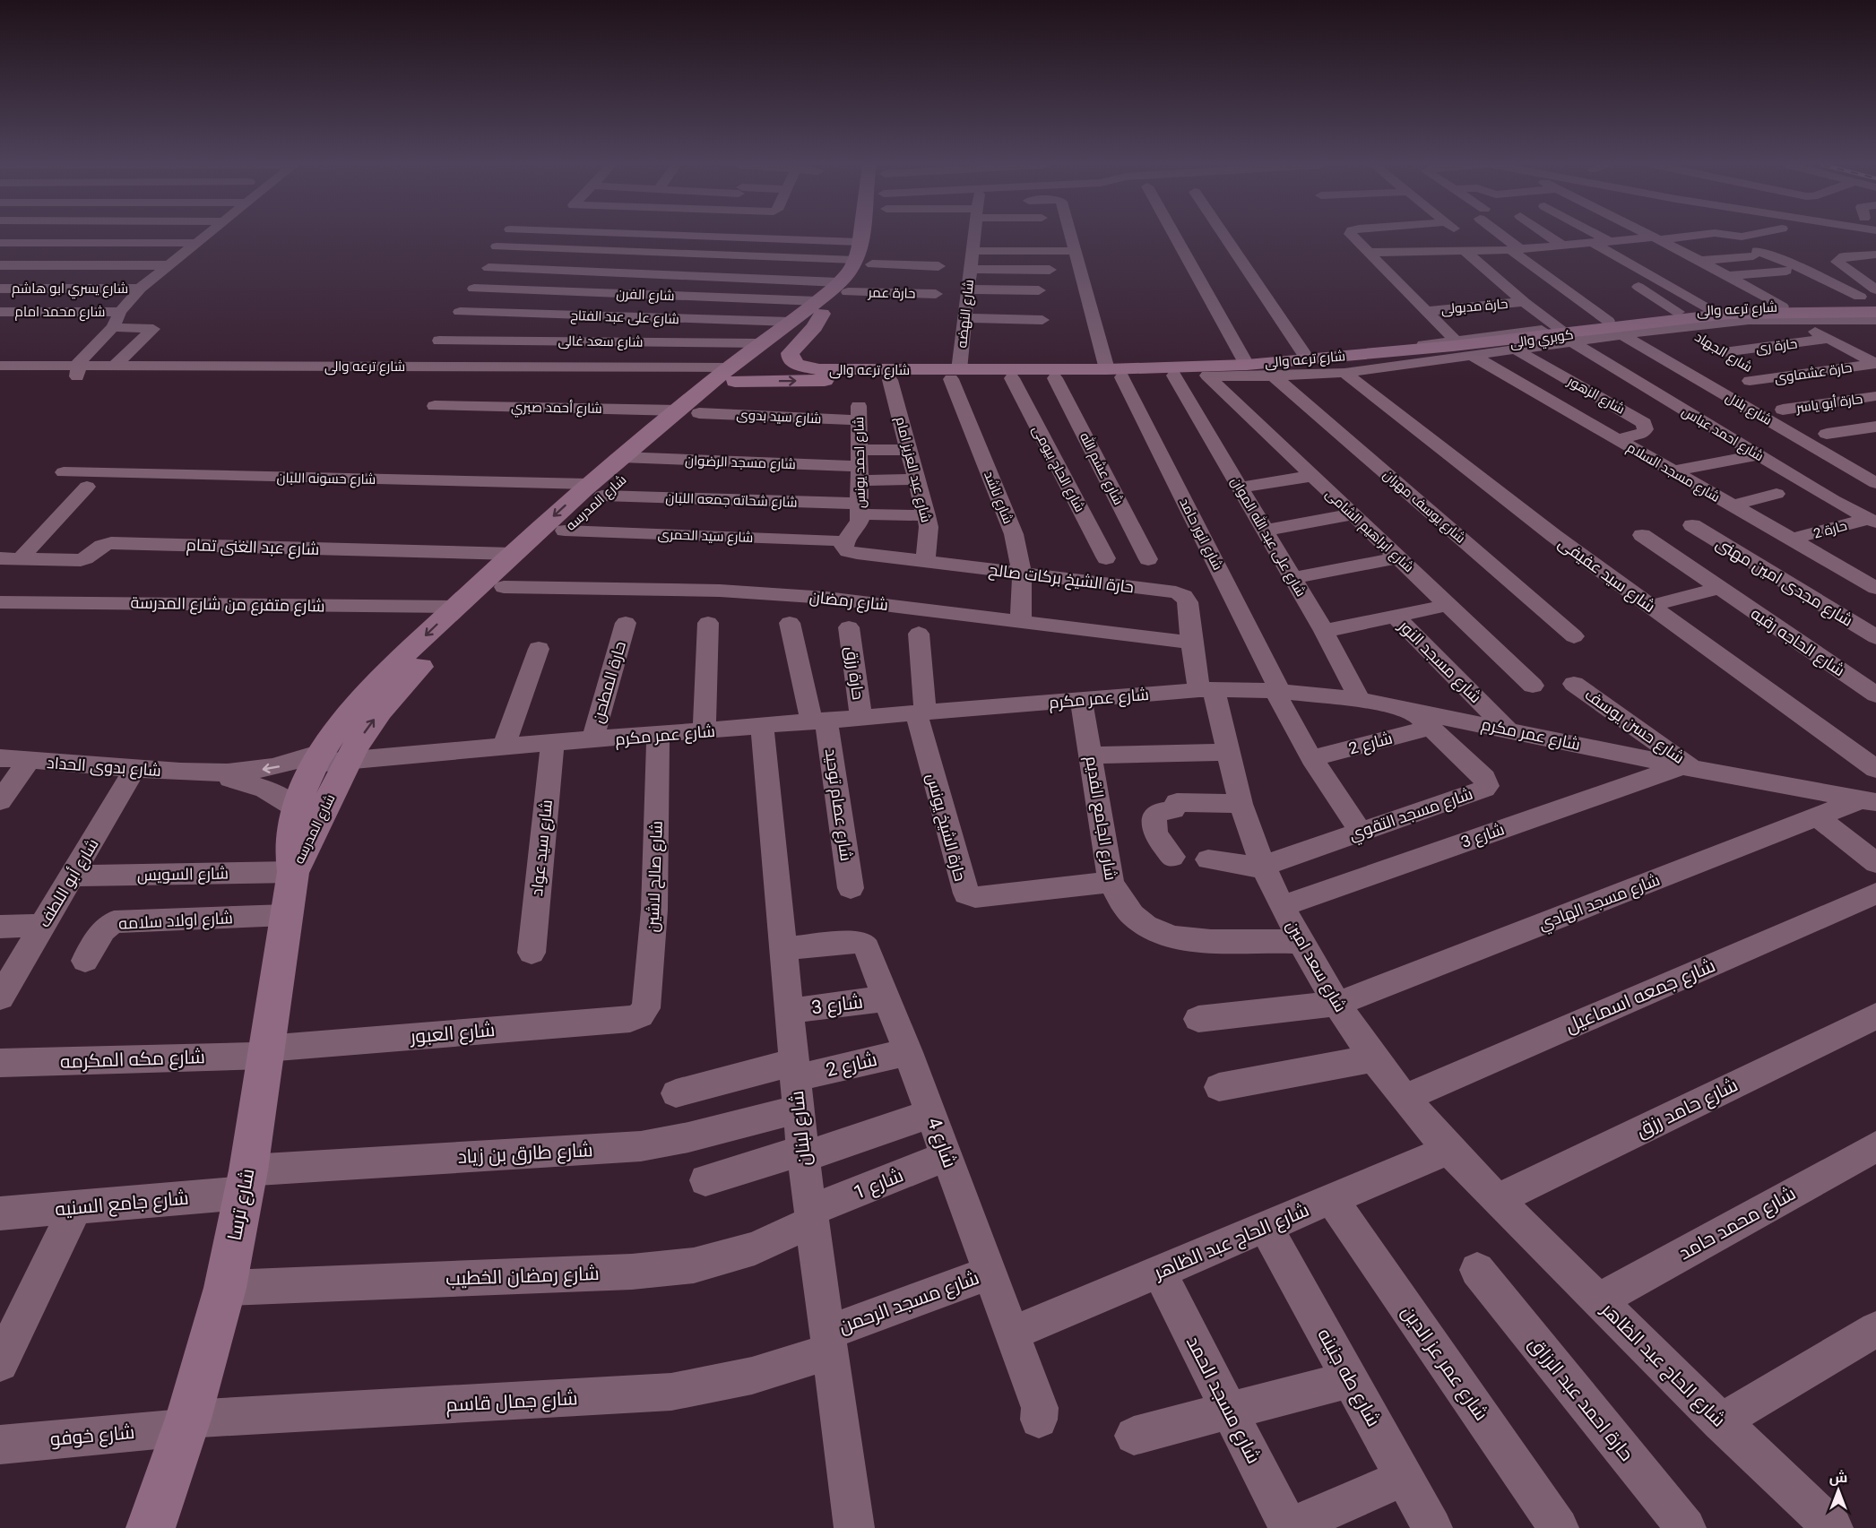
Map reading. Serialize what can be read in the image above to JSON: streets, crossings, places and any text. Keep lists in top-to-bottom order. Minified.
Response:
{"streets":{"main road":["شارع ترعه والى","كوبري والى","شارع المدرسه","شارع ترسا"],"street":["شارع يسري ابو هاشم","حارة عمر","شارع الفرن","حارة مدبولى","شارع محمد امام","شارع النهضه","شارع على عبد الفتاح","شارع سعد غالى","حارة رى","شارع الجهاد","حارة عشماوى","شارع الزهور","حارة أبو ياسر","شارع أحمد صبري","شارع بلال","شارع سيد بدوى","شارع احمد عباس","شارع مسجد الرضوان","شارع احمد يونس","شارع الحاج بيومى","شارع عشم الله","شارع عبد العزيز امام","شارع مسجد السلام","شارع حسونه اللبان","شارع ناشد","شارع شحاته جمعه اللبان","شارع يوسف مهران","حارة 2","شارع ابراهيم الشامى","شارع انور حامد","شارع سيد الحمرى","شارع على عبد الله الموان","شارع عبد الغنى تمام","شارع سيد عفيفى","حارة الشيخ بركات صالح","شارع مجدى امين مهنى","شارع رمضان","شارع متفرع من شارع المدرسة","شارع الحاجه رقيه","شارع مسجد النور","حارة رزق","حارة المطحن","شارع عمر مكرم","شارع حسن يوسف","شارع 2","شارع بدوى الحداد","شارع عصام توحيد","شارع مسجد التقوي","شارع الجامع القديم","حارة الشيخ يونس","شارع 3","شارع سيد عواد","شارع السويس","شارع صالح لاشين","شارع أبو اللطف","شارع مسجد الهادي","شارع اولاد سلامه","شارع سعد امين","شارع جمعه اسماعيل","شارع العبور","شارع مكه المكرمه","شارع حامد رزق","شارع لبنان","شارع 4","شارع طارق بن زياد","شارع 1","شارع جامع السنيه","شارع محمد حامد","شارع الحاج عبد الظاهر","شارع رمضان الخطيب","شارع مسجد الرحمن","شارع عمر عز الدين","شارع طه جنينه","حارة احمد عبد الرزاق","شارع مسجد الحمد","شارع جمال قاسم","شارع خوفو"]},"crossings":[["حارة عمر","شارع المدرسه"],["شارع الفرن","شارع ترعه والى"],["شارع الفرن","شارع المدرسه"],["شارع ترعه والى","شارع النهضه"],["شارع ترعه والى","كوبري والى"],["شارع ترعه والى","شارع الجهاد"],["شارع ترعه والى","شارع الزهور"],["شارع ترعه والى","شارع بلال"],["شارع ترعه والى","شارع احمد عباس"],["شارع ترعه والى","شارع الحاج بيومى"],["شارع ترعه والى","شارع عشم الله"],["شارع ترعه والى","شارع عبد العزيز امام"],["شارع ترعه والى","شارع مسجد السلام"],["شارع ترعه والى","شارع ناشد"],["شارع ترعه والى","شارع المدرسه"],["شارع ترعه والى","شارع يوسف مهران"],["شارع ترعه والى","شارع ابراهيم الشامى"],["شارع ترعه والى","شارع انور حامد"],["شارع ترعه والى","شارع على عبد الله الموان"],["شارع ترعه والى","شارع سيد عفيفى"],["شارع النهضه","شارع ناشد"],["شارع على عبد الفتاح","شارع المدرسه"],["كوبري والى","شارع ابراهيم الشامى"],["كوبري والى","شارع سيد عفيفى"],["شارع سعد غالى","شارع المدرسه"],["حارة رى","شارع الجهاد"],["شارع الجهاد","حارة عشماوى"],["شارع الزهور","شارع مسجد السلام"],["شارع أحمد صبري","شارع سيد بدوى"],["شارع أحمد صبري","شارع المدرسه"],["شارع سيد بدوى","شارع احمد يونس"],["شارع سيد بدوى","شارع المدرسه"],["شارع احمد عباس","حارة 2"],["شارع مسجد الرضوان","شارع احمد يونس"],["شارع مسجد الرضوان","شارع المدرسه"],["شارع احمد يونس","شارع شحاته جمعه اللبان"],["شارع احمد يونس","شارع سيد الحمرى"],["شارع احمد يونس","حارة الشيخ بركات صالح"],["شارع عبد العزيز امام","شارع شحاته جمعه اللبان"],["شارع عبد العزيز امام","حارة الشيخ بركات صالح"],["شارع مسجد السلام","حارة 2"],["شارع حسونه اللبان","شارع شحاته جمعه اللبان"],["شارع حسونه اللبان","شارع المدرسه"],["شارع ناشد","حارة الشيخ بركات صالح"],["شارع ناشد","شارع رمضان"],["شارع شحاته جمعه اللبان","شارع المدرسه"],["شارع المدرسه","شارع سيد الحمرى"],["شارع المدرسه","شارع عبد الغنى تمام"],["شارع المدرسه","شارع رمضان"],["شارع المدرسه","شارع متفرع من شارع المدرسة"],["شارع المدرسه","شارع عمر مكرم"],["شارع المدرسه","شارع بدوى الحداد"],["شارع المدرسه","شارع السويس"],["شارع المدرسه","شارع ترسا"],["شارع انور حامد","شارع عمر مكرم"],["شارع انور حامد","شارع 2"],["شارع انور حامد","شارع مسجد التقوي"],["شارع سيد الحمرى","حارة الشيخ بركات صالح"],["شارع على عبد الله الموان","شارع عمر مكرم"],["حارة الشيخ بركات صالح","شارع رمضان"],["حارة الشيخ بركات صالح","شارع عمر مكرم"],["حارة الشيخ بركات صالح","شارع سعد امين"],["شارع مسجد النور","شارع عمر مكرم"],["حارة رزق","شارع عمر مكرم"],["حارة المطحن","شارع عمر مكرم"],["شارع عمر مكرم","شارع حسن يوسف"],["شارع عمر مكرم","شارع بدوى الحداد"],["شارع عمر مكرم","شارع عصام توحيد"],["شارع عمر مكرم","شارع مسجد التقوي"],["شارع عمر مكرم","شارع الجامع القديم"],["شارع عمر مكرم","حارة الشيخ يونس"],["شارع عمر مكرم","شارع 3"],["شارع عمر مكرم","شارع سيد عواد"],["شارع عمر مكرم","شارع صالح لاشين"],["شارع عمر مكرم","شارع مسجد الهادي"],["شارع عمر مكرم","شارع سعد امين"],["شارع عمر مكرم","شارع لبنان"],["شارع حسن يوسف","شارع 3"],["شارع 2","شارع مسجد التقوي"],["شارع 2","شارع لبنان"],["شارع 2","شارع 4"],["شارع بدوى الحداد","شارع أبو اللطف"],["شارع مسجد التقوي","شارع سعد امين"],["شارع الجامع القديم","حارة الشيخ يونس"],["شارع الجامع القديم","شارع سعد امين"],["شارع 3","شارع سعد امين"],["شارع 3","شارع لبنان"],["شارع 3","شارع 4"],["شارع السويس","شارع أبو اللطف"],["شارع السويس","شارع ترسا"],["شارع صالح لاشين","شارع العبور"],["شارع مسجد الهادي","شارع سعد امين"],["شارع اولاد سلامه","شارع ترسا"],["شارع سعد امين","شارع جمعه اسماعيل"],["شارع سعد امين","شارع حامد رزق"],["شارع سعد امين","شارع الحاج عبد الظاهر"],["شارع العبور","شارع مكه المكرمه"],["شارع العبور","شارع ترسا"],["شارع مكه المكرمه","شارع ترسا"],["شارع حامد رزق","شارع الحاج عبد الظاهر"],["شارع لبنان","شارع 4"],["شارع لبنان","شارع طارق بن زياد"],["شارع لبنان","شارع 1"],["شارع لبنان","شارع رمضان الخطيب"],["شارع لبنان","شارع مسجد الرحمن"],["شارع لبنان","شارع جمال قاسم"],["شارع 4","شارع 1"],["شارع 4","شارع الحاج عبد الظاهر"],["شارع 4","شارع مسجد الرحمن"],["شارع طارق بن زياد","شارع جامع السنيه"],["شارع طارق بن زياد","شارع ترسا"],["شارع 1","شارع رمضان الخطيب"],["شارع جامع السنيه","شارع ترسا"],["شارع ترسا","شارع رمضان الخطيب"],["شارع ترسا","شارع جمال قاسم"],["شارع ترسا","شارع خوفو"],["شارع محمد حامد","شارع الحاج عبد الظاهر"],["شارع الحاج عبد الظاهر","شارع عمر عز الدين"],["شارع الحاج عبد الظاهر","شارع طه جنينه"],["شارع الحاج عبد الظاهر","شارع مسجد الحمد"],["شارع مسجد الرحمن","شارع جمال قاسم"],["شارع جمال قاسم","شارع خوفو"]],"north":"top"}
